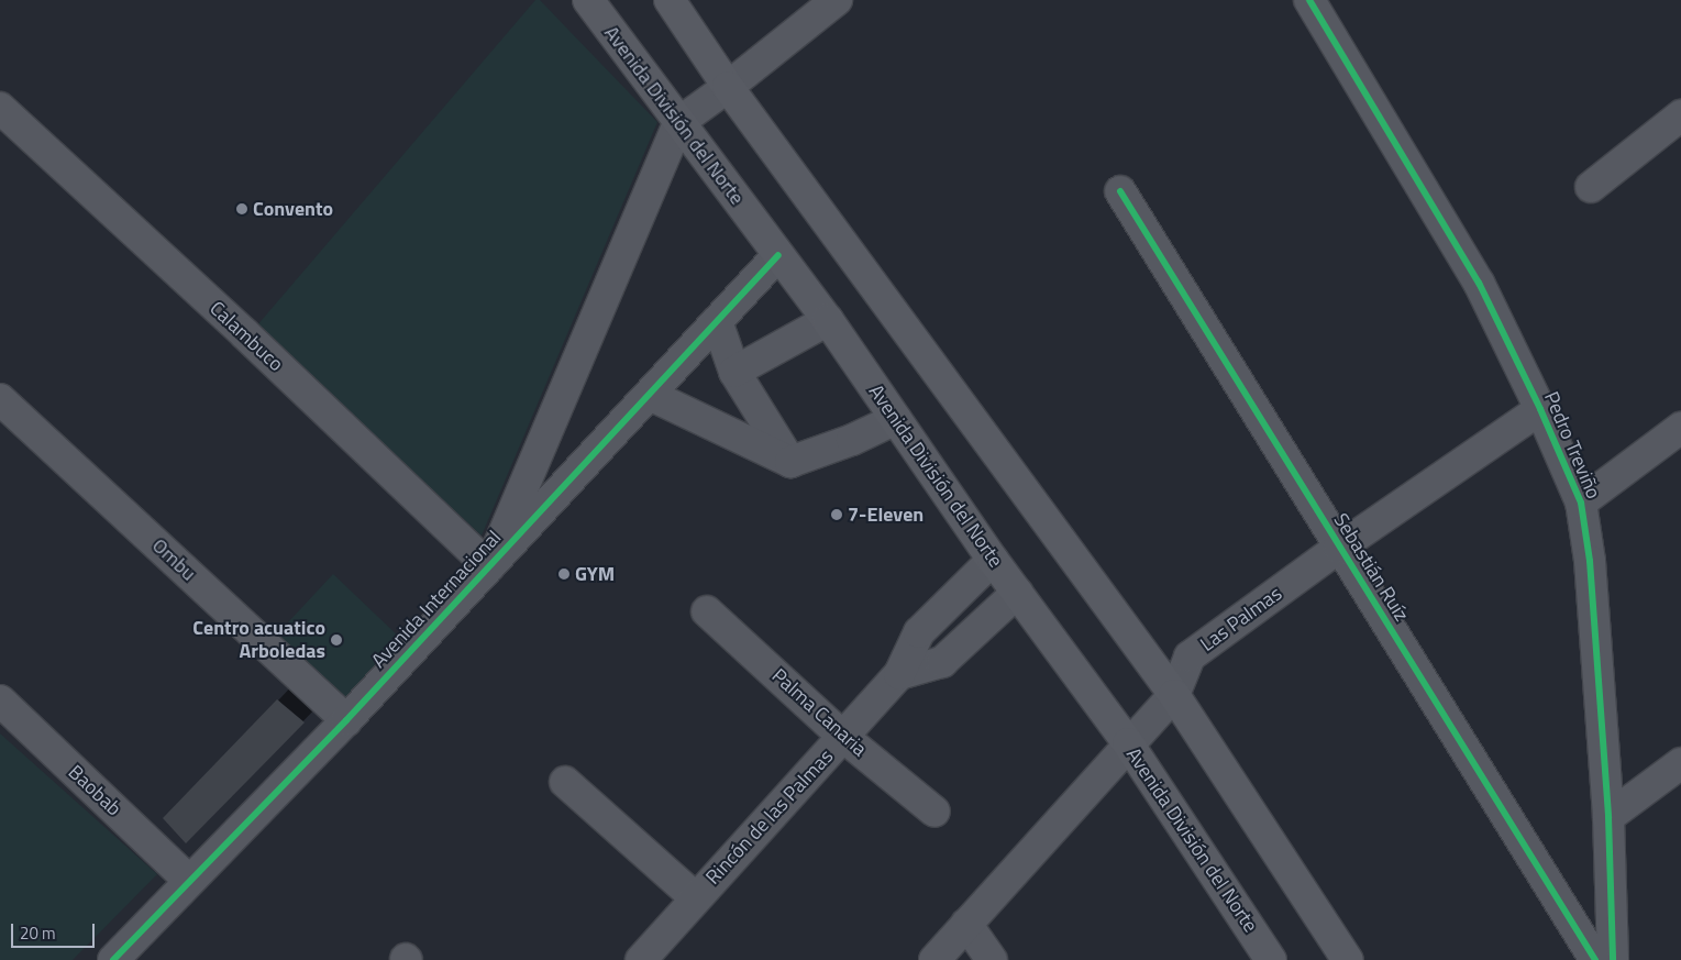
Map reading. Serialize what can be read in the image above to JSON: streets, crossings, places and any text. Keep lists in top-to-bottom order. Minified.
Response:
{"streets":{"main road":["Avenida División del Norte"],"street":["Calambuco","Pedro Treviño","Ombu","Sebastián Ruíz","Avenida Internacional","Las Palmas","Palma Canaria","Baobab","Rincón de las Palmas"]},"crossings":[["Avenida División del Norte","Avenida Internacional"],["Avenida División del Norte","Las Palmas"],["Avenida División del Norte","Rincón de las Palmas"],["Calambuco","Avenida Internacional"],["Pedro Treviño","Las Palmas"],["Ombu","Avenida Internacional"],["Sebastián Ruíz","Las Palmas"],["Avenida Internacional","Baobab"],["Palma Canaria","Rincón de las Palmas"]],"places":["Convento","7-Eleven","GYM","Centro acuatico Arboledas"],"scale_bar":"20 m"}
